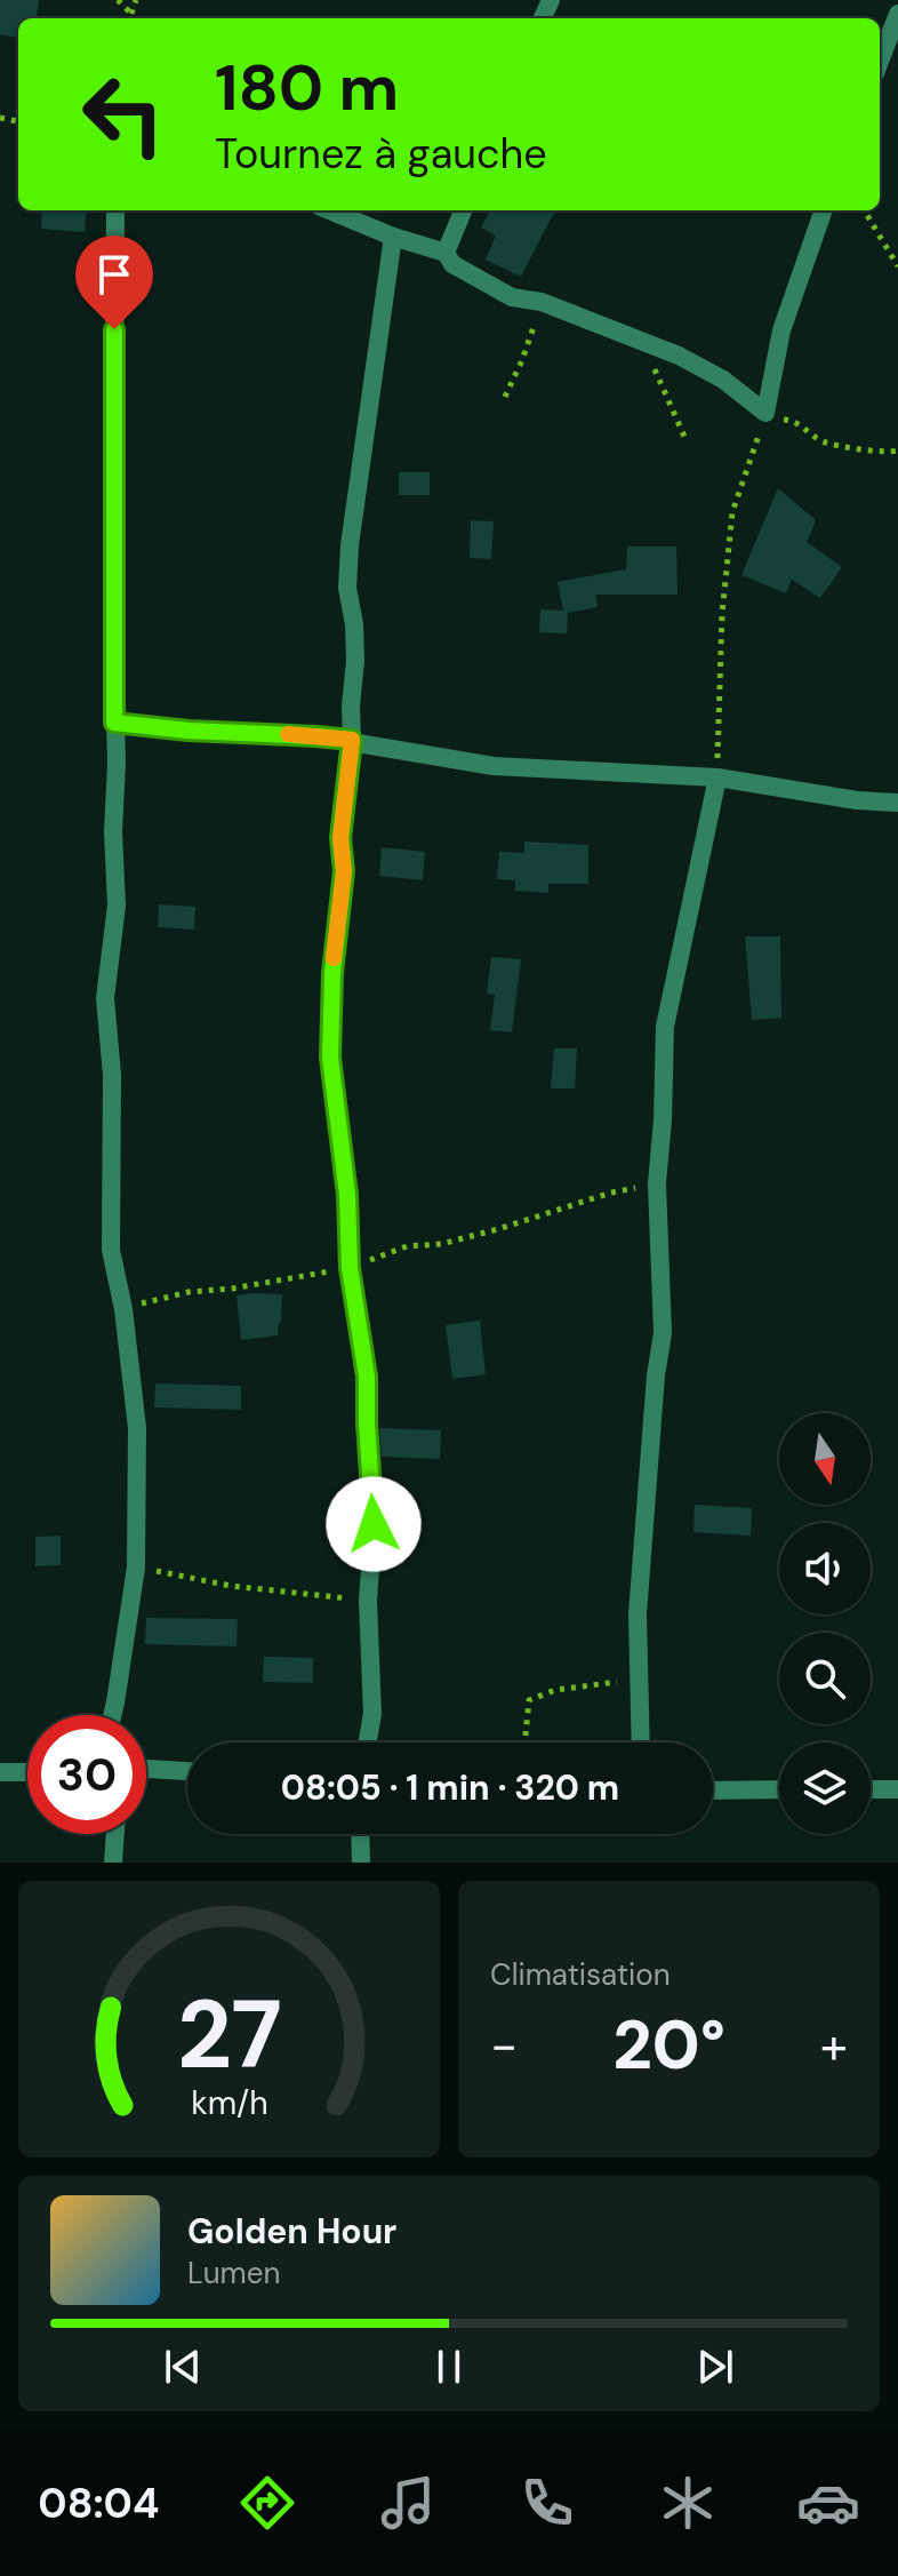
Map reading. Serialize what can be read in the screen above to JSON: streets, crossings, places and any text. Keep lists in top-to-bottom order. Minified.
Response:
{"north":"bottom","page":{"turn":["180 m","Tournez à gauche"],"limit":"30","trip":"08:05 · 1 min · 320 m","tile":"Climatisation","heat":["−","20°","+"],"song":["Golden Hour","Lumen"],"tabs":"08:04","gauge":["27","km/h"]}}
